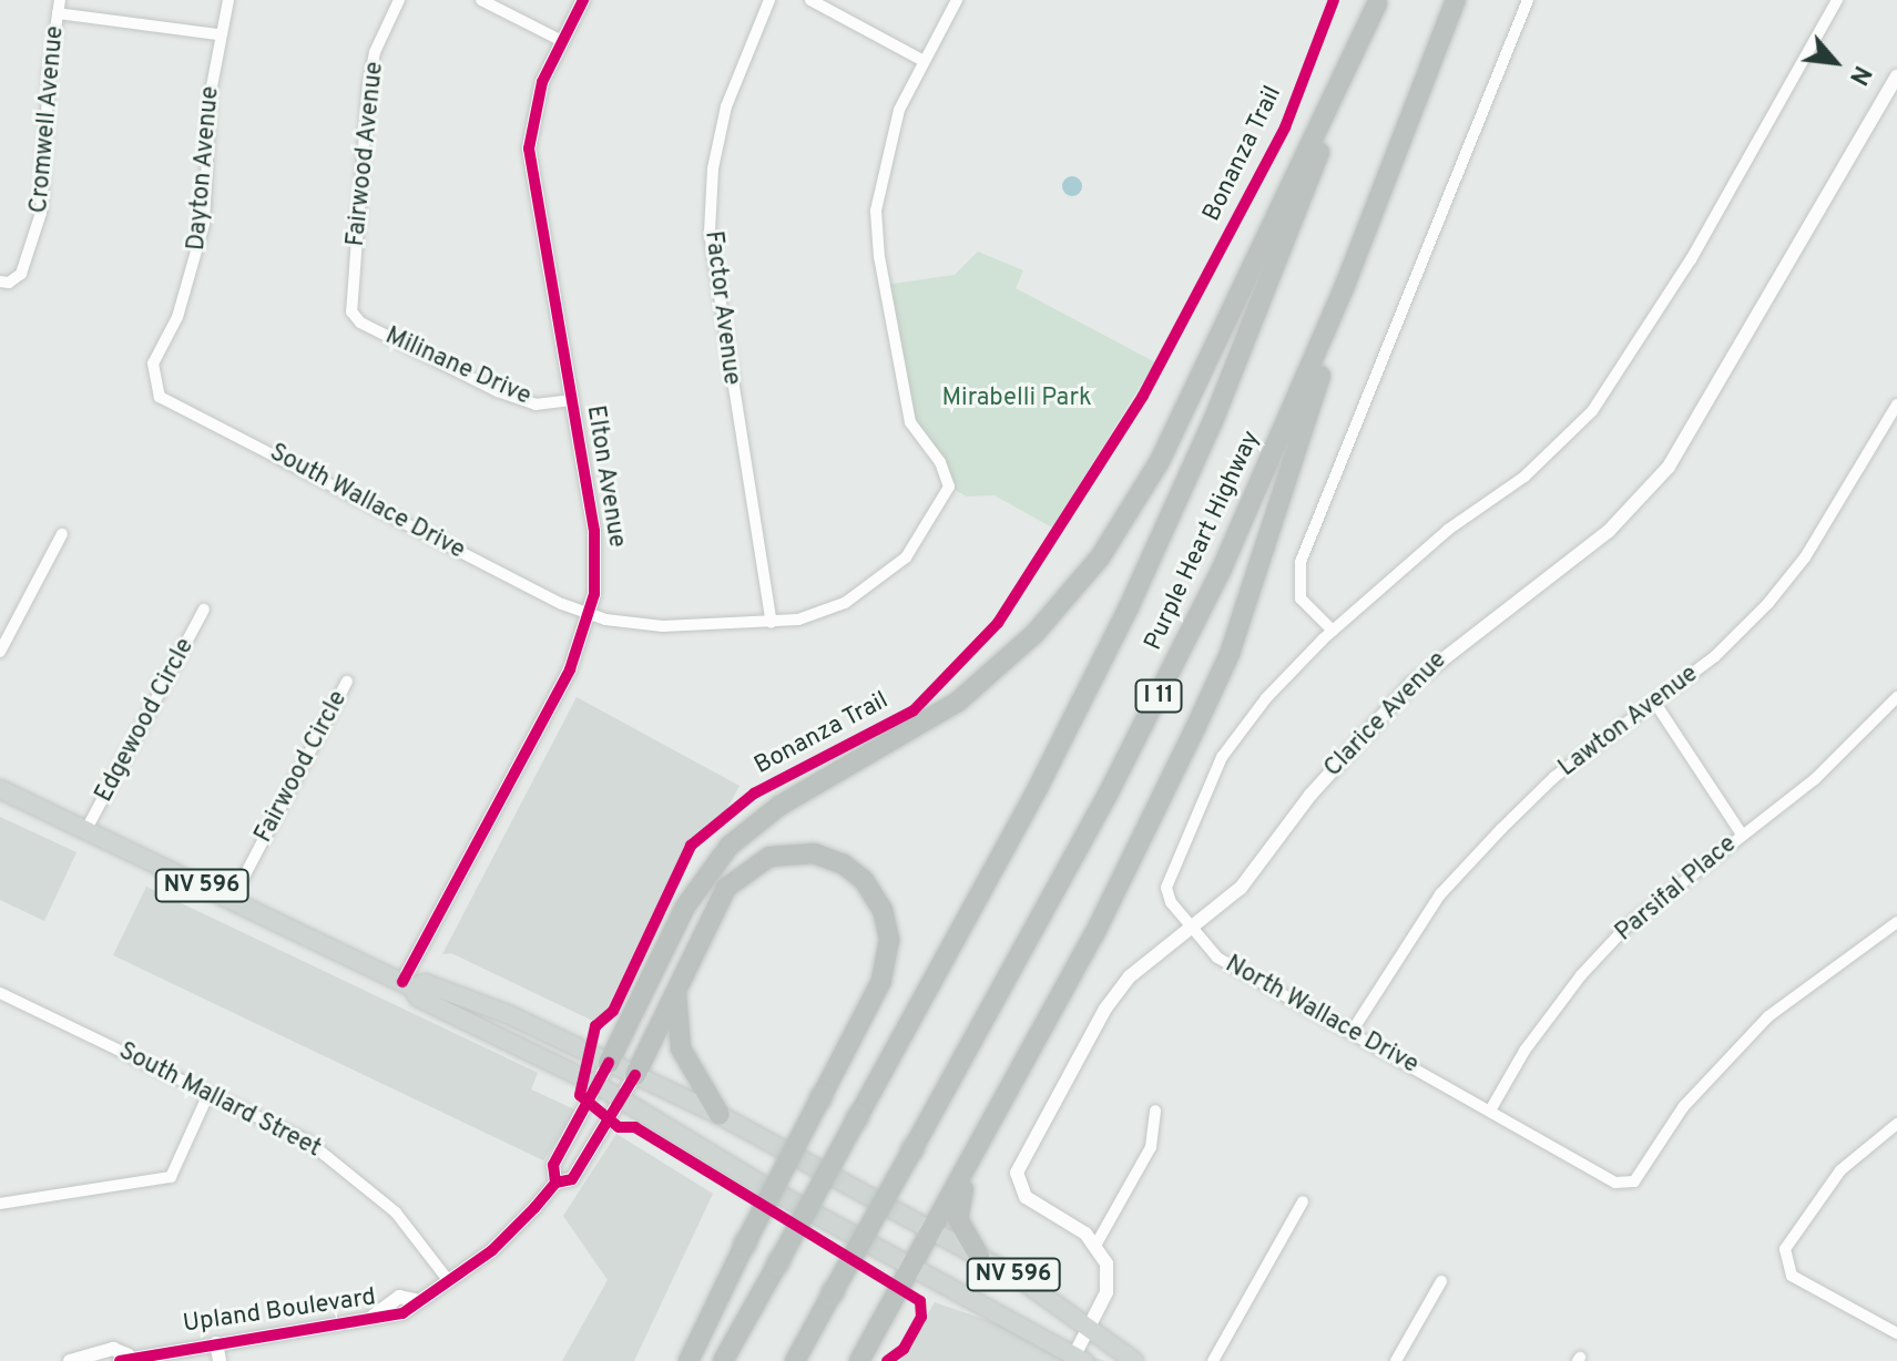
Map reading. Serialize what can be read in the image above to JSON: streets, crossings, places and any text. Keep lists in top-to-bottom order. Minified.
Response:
{"streets":{"highway":["Purple Heart Highway","I 11"],"main road":["NV 596"],"street":["Cromwell Avenue","Fairwood Avenue","Dayton Avenue","Factor Avenue","Milinane Drive","Elton Avenue","South Wallace Drive","Clarice Avenue","Edgewood Circle","Lawton Avenue","Fairwood Circle","Parsifal Place","North Wallace Drive","South Mallard Street","Upland Boulevard"],"cycle path":["Bonanza Trail"]},"crossings":[["Fairwood Avenue","Milinane Drive"],["Dayton Avenue","South Wallace Drive"],["Factor Avenue","South Wallace Drive"],["Milinane Drive","Elton Avenue"],["Elton Avenue","South Wallace Drive"],["Elton Avenue","NV 596"],["Clarice Avenue","North Wallace Drive"],["Edgewood Circle","NV 596"],["Lawton Avenue","North Wallace Drive"],["Fairwood Circle","NV 596"],["NV 596","Upland Boulevard"],["Parsifal Place","North Wallace Drive"],["South Mallard Street","Upland Boulevard"]],"parks":["Mirabelli Park"],"north":"bottom right"}
